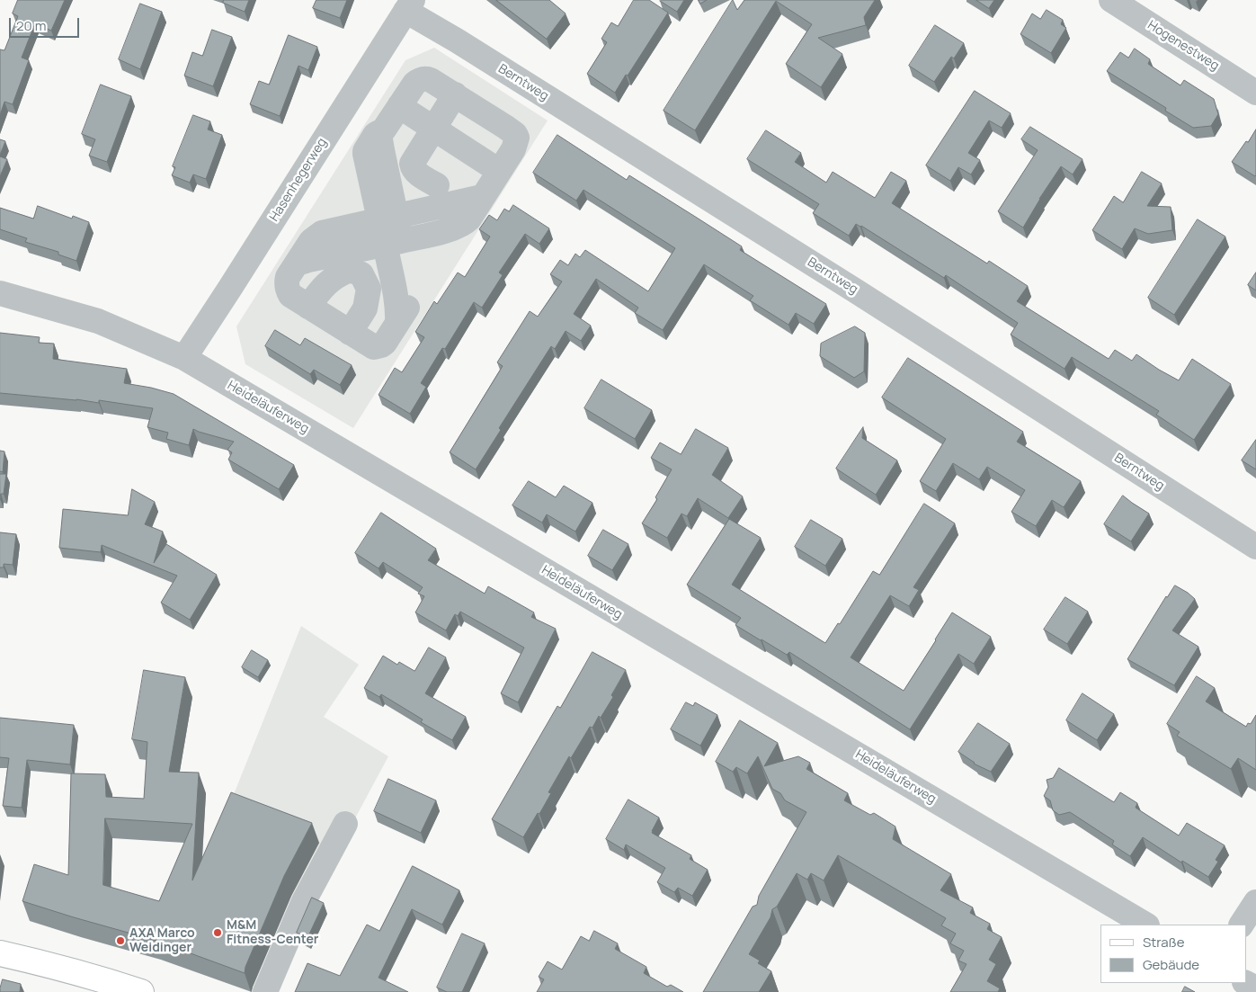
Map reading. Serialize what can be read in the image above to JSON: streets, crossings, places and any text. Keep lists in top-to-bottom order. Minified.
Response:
{"streets":{"street":["Hogenestweg","Berntweg","Hasenhegerweg","Heideläuferweg"]},"crossings":[["Berntweg","Hasenhegerweg"],["Hasenhegerweg","Heideläuferweg"]],"places":["M&M Fitness-Center","AXA Marco Weidinger"],"legend":["Straße","Gebäude"],"scale_bar":"20 m"}
